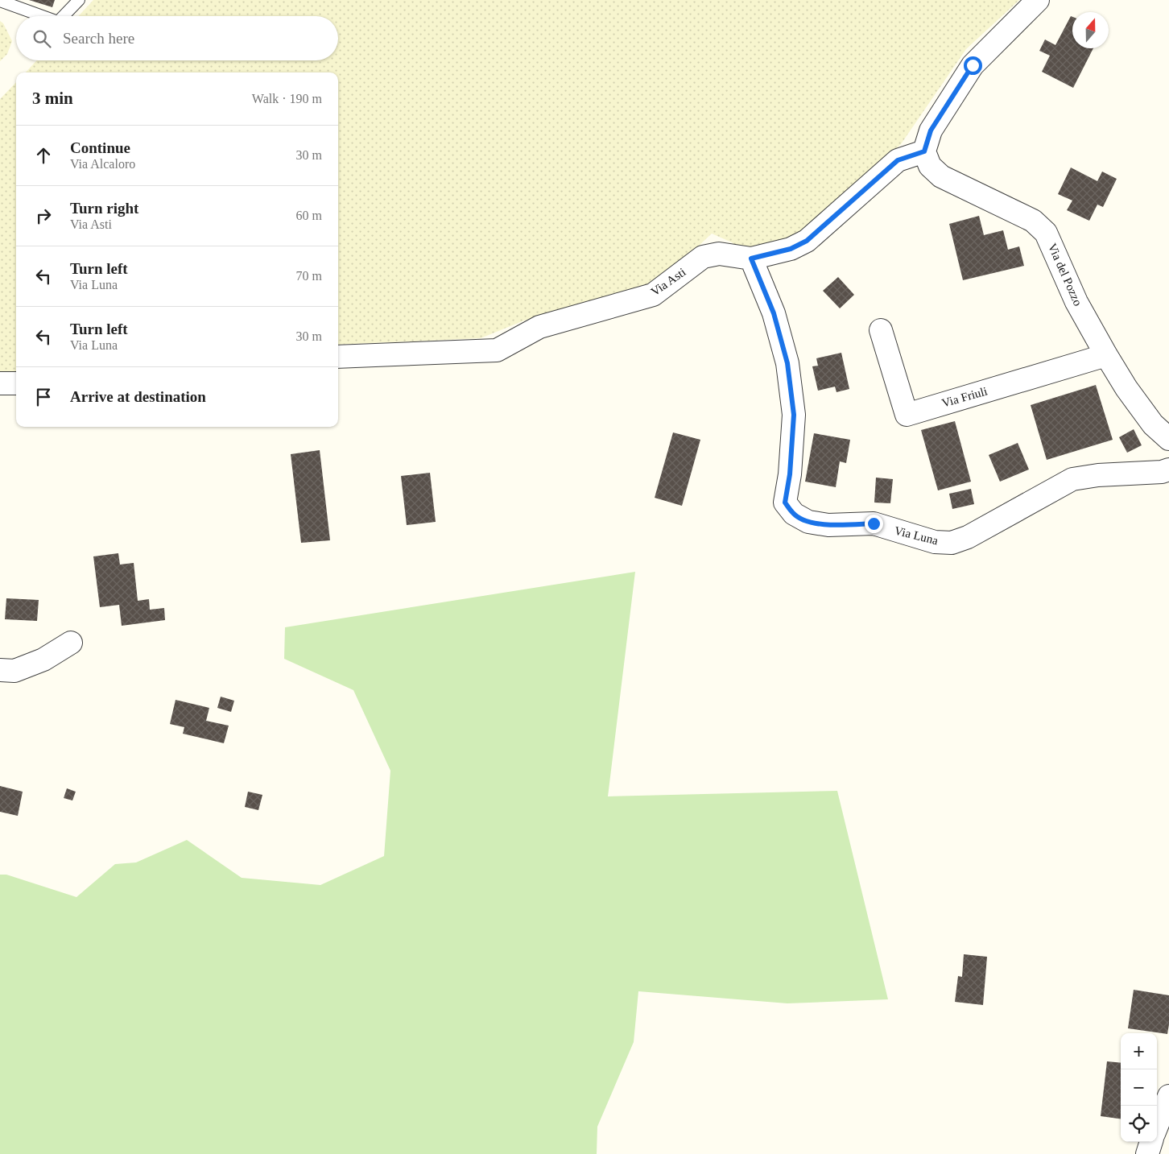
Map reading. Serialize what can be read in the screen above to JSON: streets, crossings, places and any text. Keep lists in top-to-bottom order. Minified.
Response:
{"streets":{"street":["Via del Pozzo","Via Asti","Via Friuli","Via Luna"]},"crossings":[["Via del Pozzo","Via Asti"],["Via del Pozzo","Via Friuli"],["Via Asti","Via Luna"]],"north":"top","page":{"search":"Search here","heading":["3 min","Walk · 190 m"],"list":[["Continue","Via Alcaloro","30 m"],["Turn right","Via Asti","60 m"],["Turn left","Via Luna","70 m"],["Turn left","Via Luna","30 m"],"Arrive at destination"],"map_buttons":["+","−"]}}
